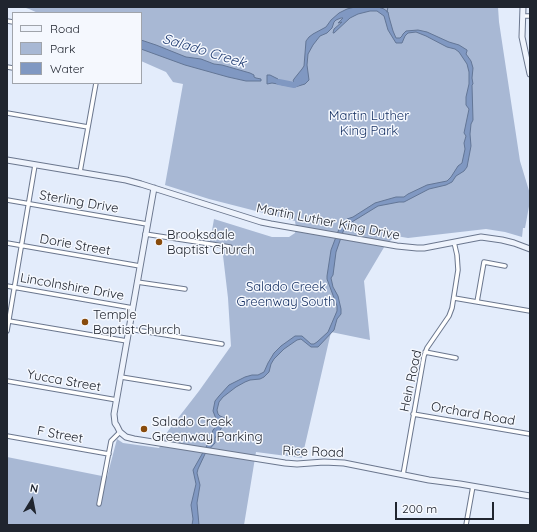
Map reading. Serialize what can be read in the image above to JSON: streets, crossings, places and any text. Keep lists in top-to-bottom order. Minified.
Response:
{"streets":{"street":["Sterling Drive","Martin Luther King Drive","Dorie Street","Lincolnshire Drive","Yucca Street","Hein Road","Orchard Road","F Street","Rice Road"]},"crossings":[["Martin Luther King Drive","Hein Road"],["Hein Road","Orchard Road"],["Hein Road","Rice Road"]],"water":["Salado Creek"],"parks":["Martin Luther King Park","Salado Creek Greenway South"],"places":["Brooksdale Baptist Church","Temple Baptist Church","Salado Creek Greenway Parking"],"legend":["Road","Park","Water"],"scale_bar":"200 m","north":"top"}
